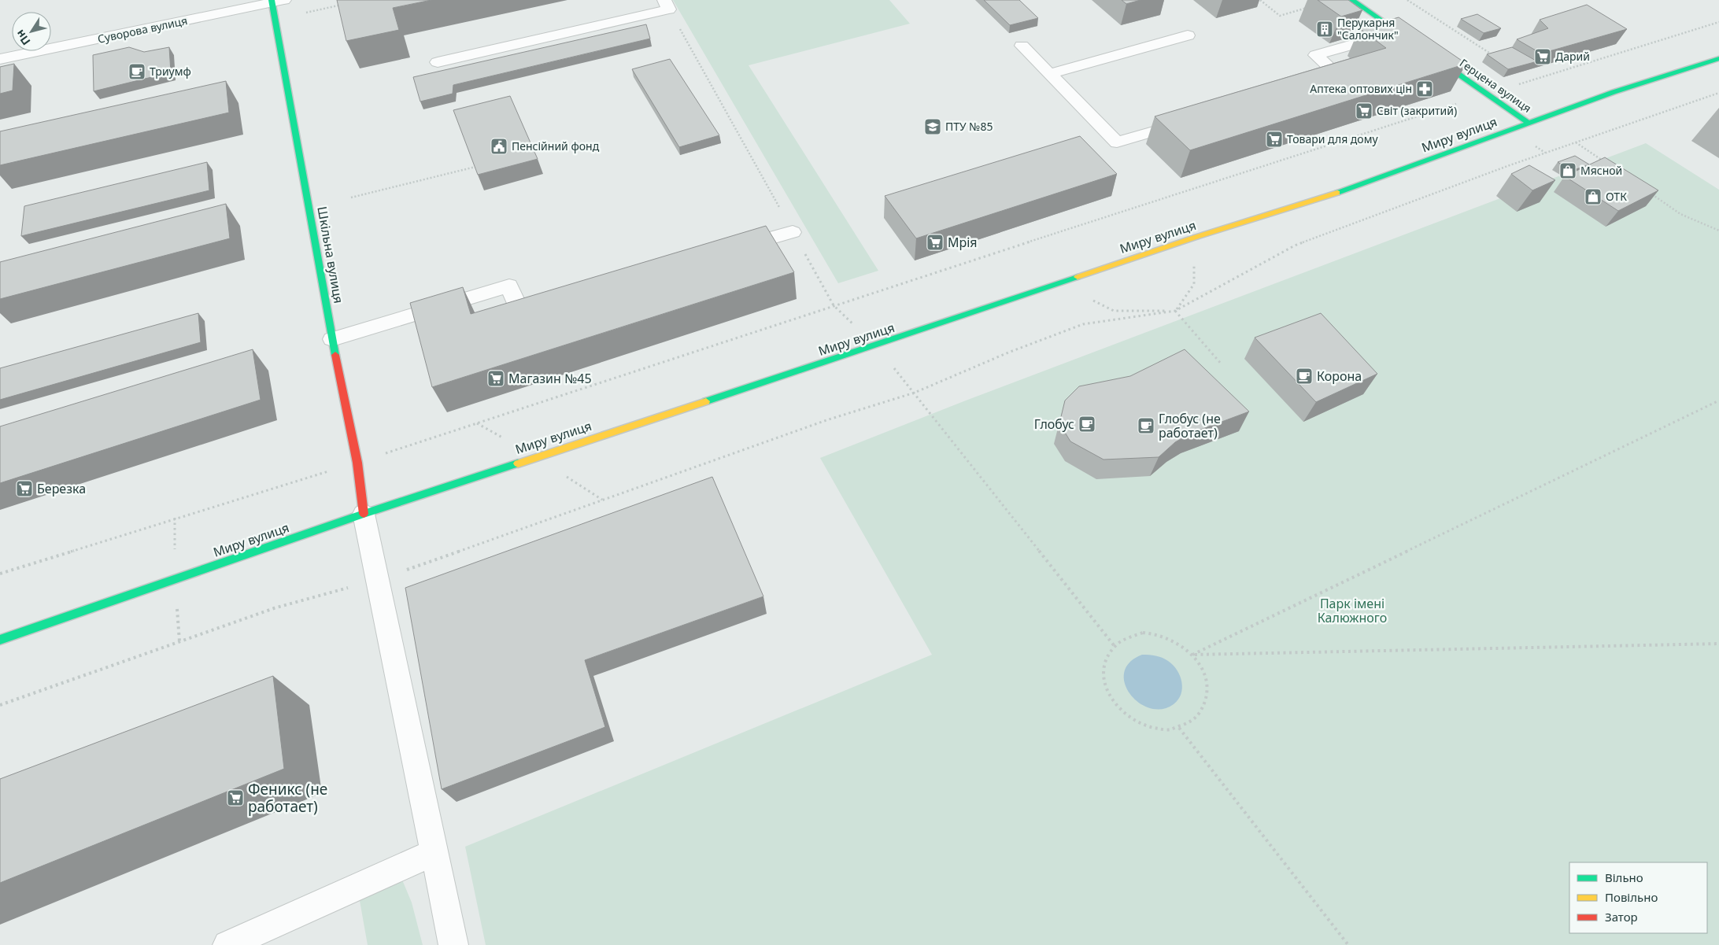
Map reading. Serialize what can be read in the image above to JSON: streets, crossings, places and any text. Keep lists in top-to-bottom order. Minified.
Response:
{"streets":{"street":["Суворова вулиця","Герцена вулиця","Миру вулиця","Шкільна вулиця"]},"crossings":[["Суворова вулиця","Шкільна вулиця"],["Герцена вулиця","Миру вулиця"],["Миру вулиця","Шкільна вулиця"]],"parks":["Парк імені Калюжного"],"places":{"building":["Перукарня \"Салончик\""],"supermarket":["Дарий","Світ (закритий)","Товари для дому","Мрія","Магазин №45","Березка","Феникс (не работает)"],"cafe":["Триумф","Корона","Глобус","Глобус (не работает)"],"pharmacy":["Аптека оптових цін"],"school or university":["ПТУ №85"],"public building":["Пенсійний фонд"],"shop":["Мясной","ОТК"]},"legend":["Вільно","Повільно","Затор"],"north":"bottom left"}
